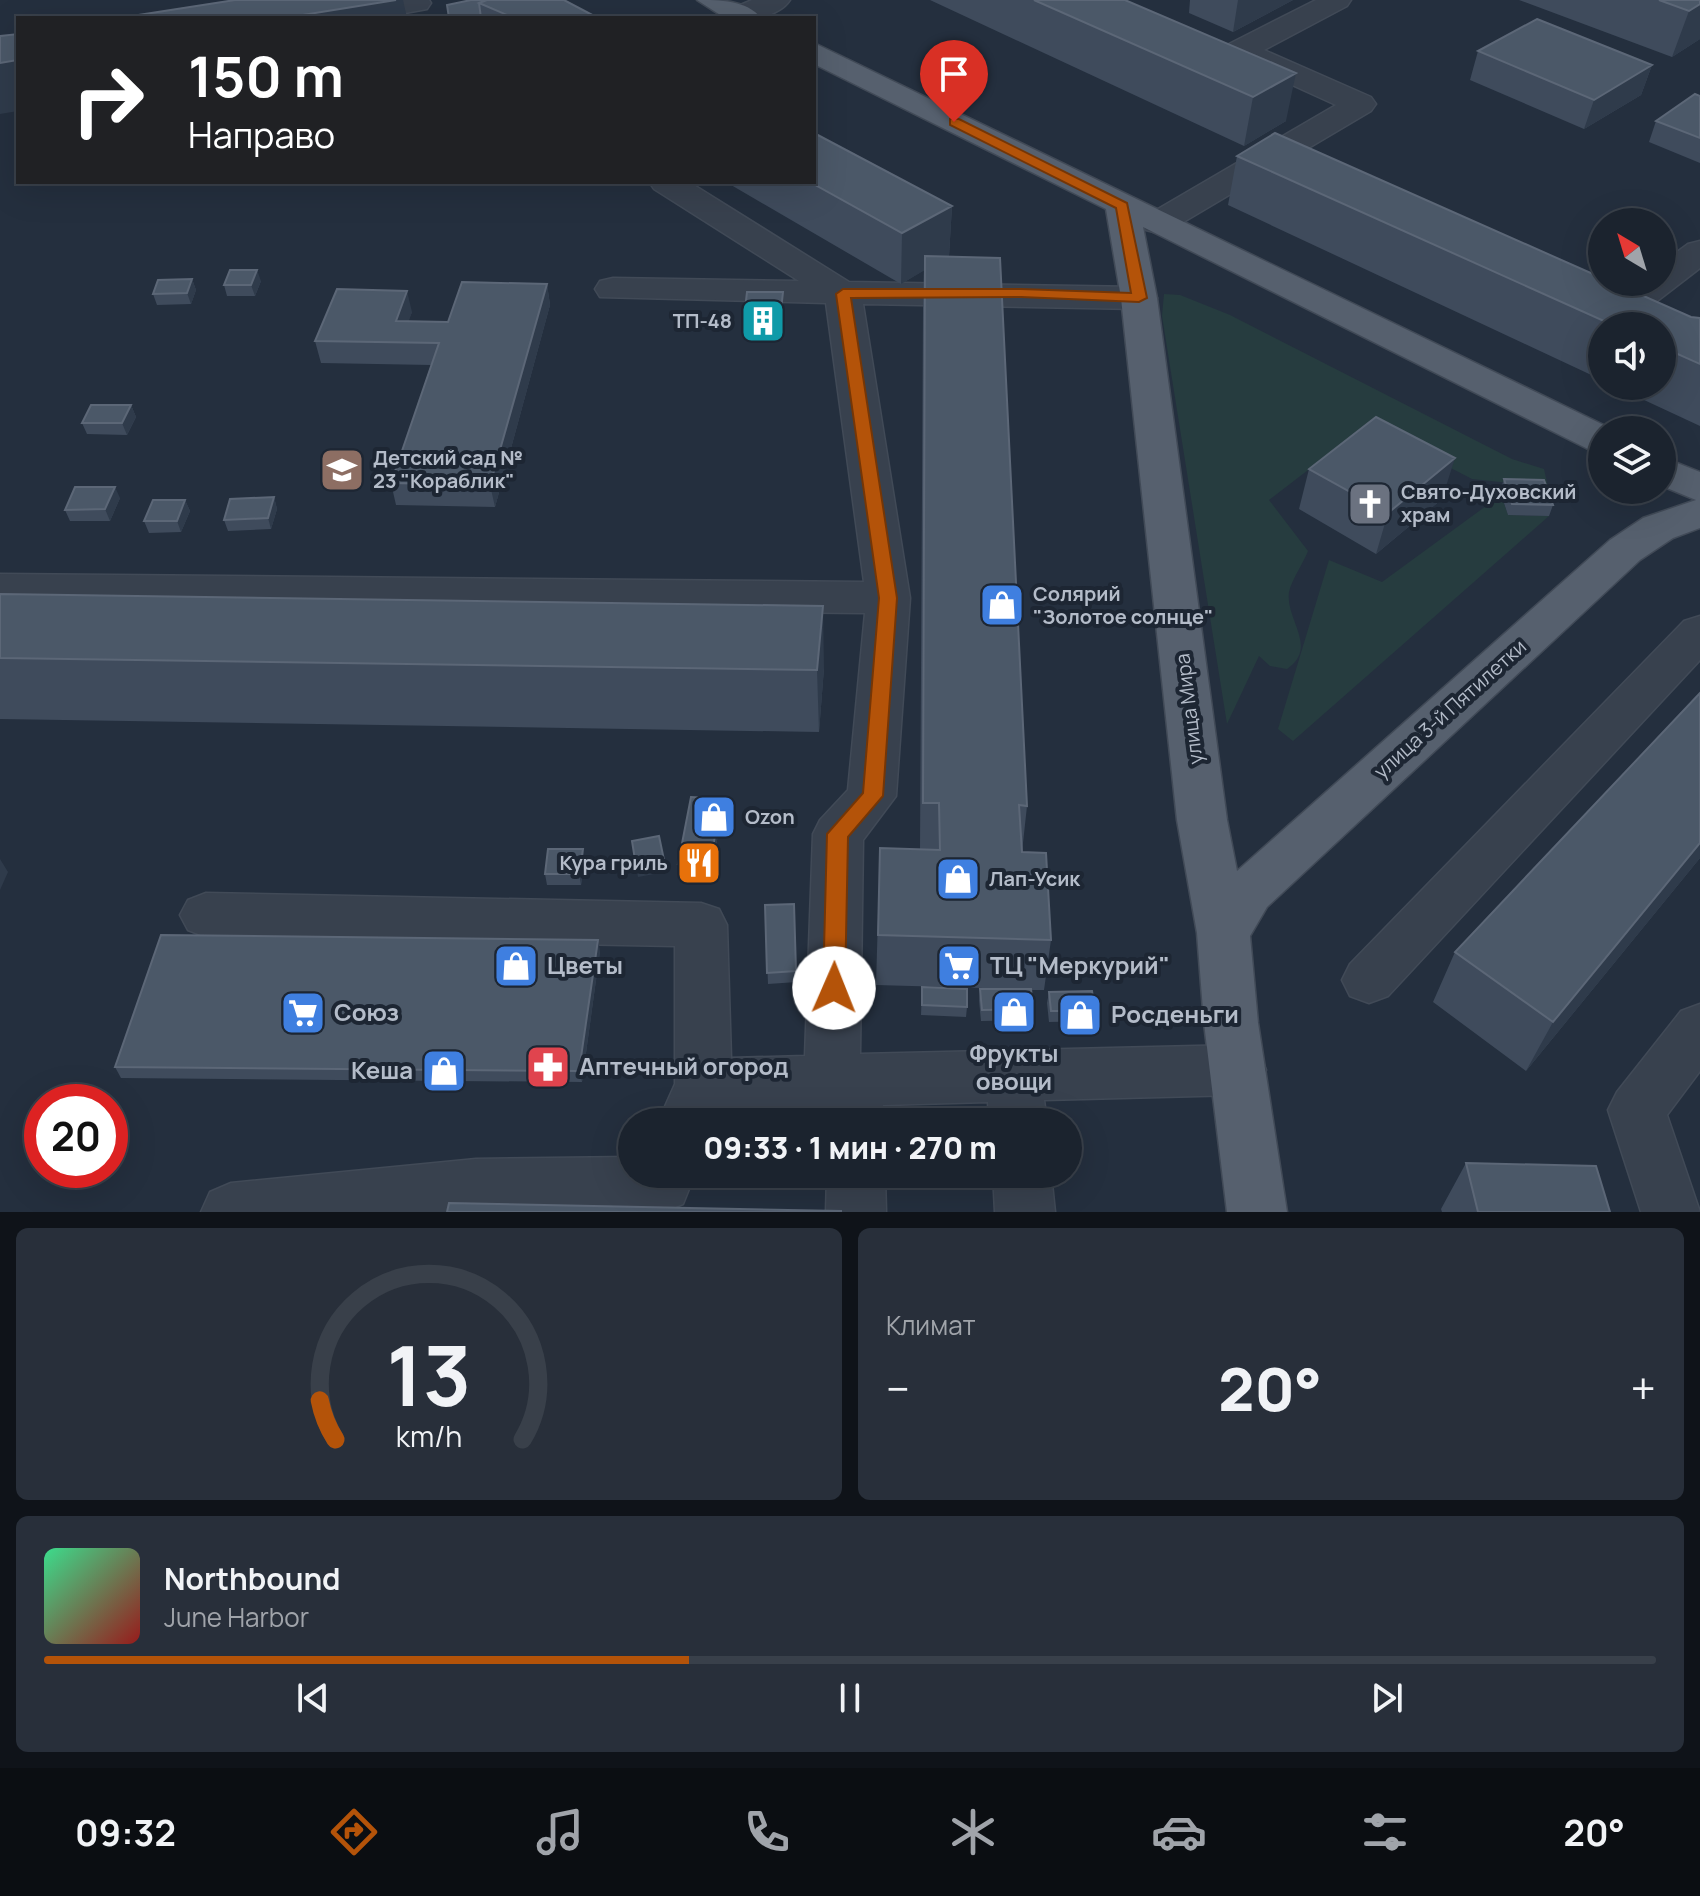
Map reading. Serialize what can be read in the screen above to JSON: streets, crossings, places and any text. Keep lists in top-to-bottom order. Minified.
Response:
{"streets":{"main road":["улица Мира","улица 3-й Пятилетки"]},"crossings":[["улица Мира","улица 3-й Пятилетки"]],"places":{"building":["ТП-48"],"school or university":["Детский сад № 23 \"Кораблик\""],"church":["Свято-Духовский храм"],"shop":["Солярий \"Золотое солнце\"","Ozon","Лап-Усик","Цветы","Фрукты овощи","Росденьги","Кеша"],"restaurant":["Кура гриль"],"supermarket":["ТЦ \"Меркурий\"","Союз"],"pharmacy":["Аптечный огород"]},"north":"top left","page":{"turn":["150 m","Направо"],"limit":"20","trip":"09:33 · 1 мин · 270 m","tile":"Климат","heat":["−","20°","+"],"song":["Northbound","June Harbor"],"tabs":["09:32","20°"],"gauge":["13","km/h"]}}
